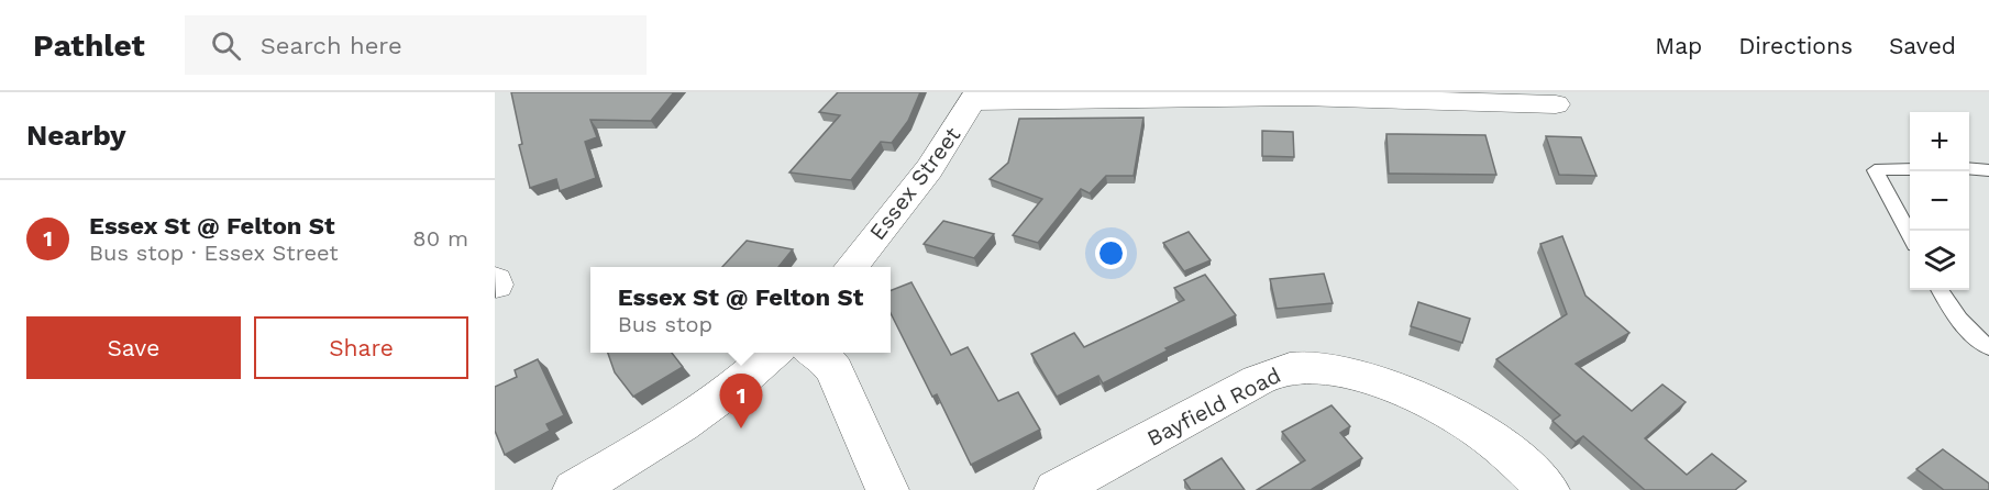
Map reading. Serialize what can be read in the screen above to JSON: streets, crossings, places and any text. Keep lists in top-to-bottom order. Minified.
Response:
{"streets":{"street":["Essex Street","Bayfield Road"]},"page":{"header":"Pathlet","search":"Search here","nav":["Map","Directions","Saved"],"heading":"Nearby","map_buttons":["+","−"],"list":[{"mark":"1","name":"Essex St @ Felton St","note":"Bus stop · Essex Street","value":"80 m"}],"popup":["Essex St @ Felton St","Bus stop"],"buttons":["Save","Share"],"pins":"1"}}
